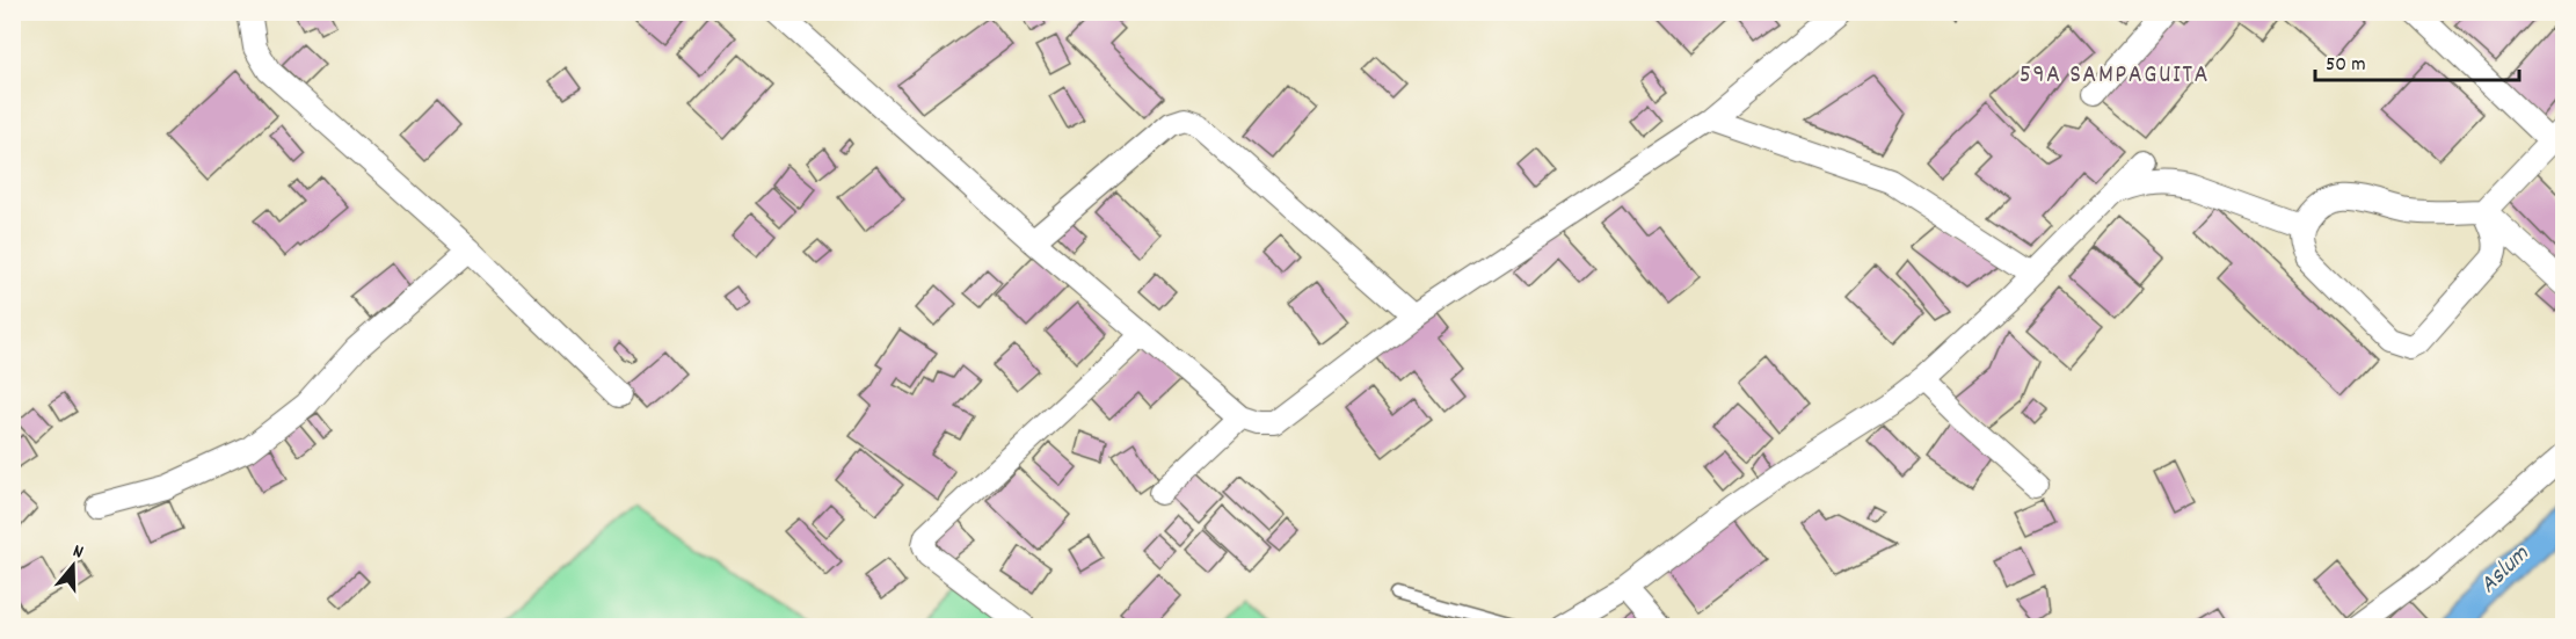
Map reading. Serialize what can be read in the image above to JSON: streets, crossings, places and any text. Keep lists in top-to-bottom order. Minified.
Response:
{"districts":["59A SAMPAGUITA"],"water":["Aslum"],"scale_bar":"50 m","north":"top"}
